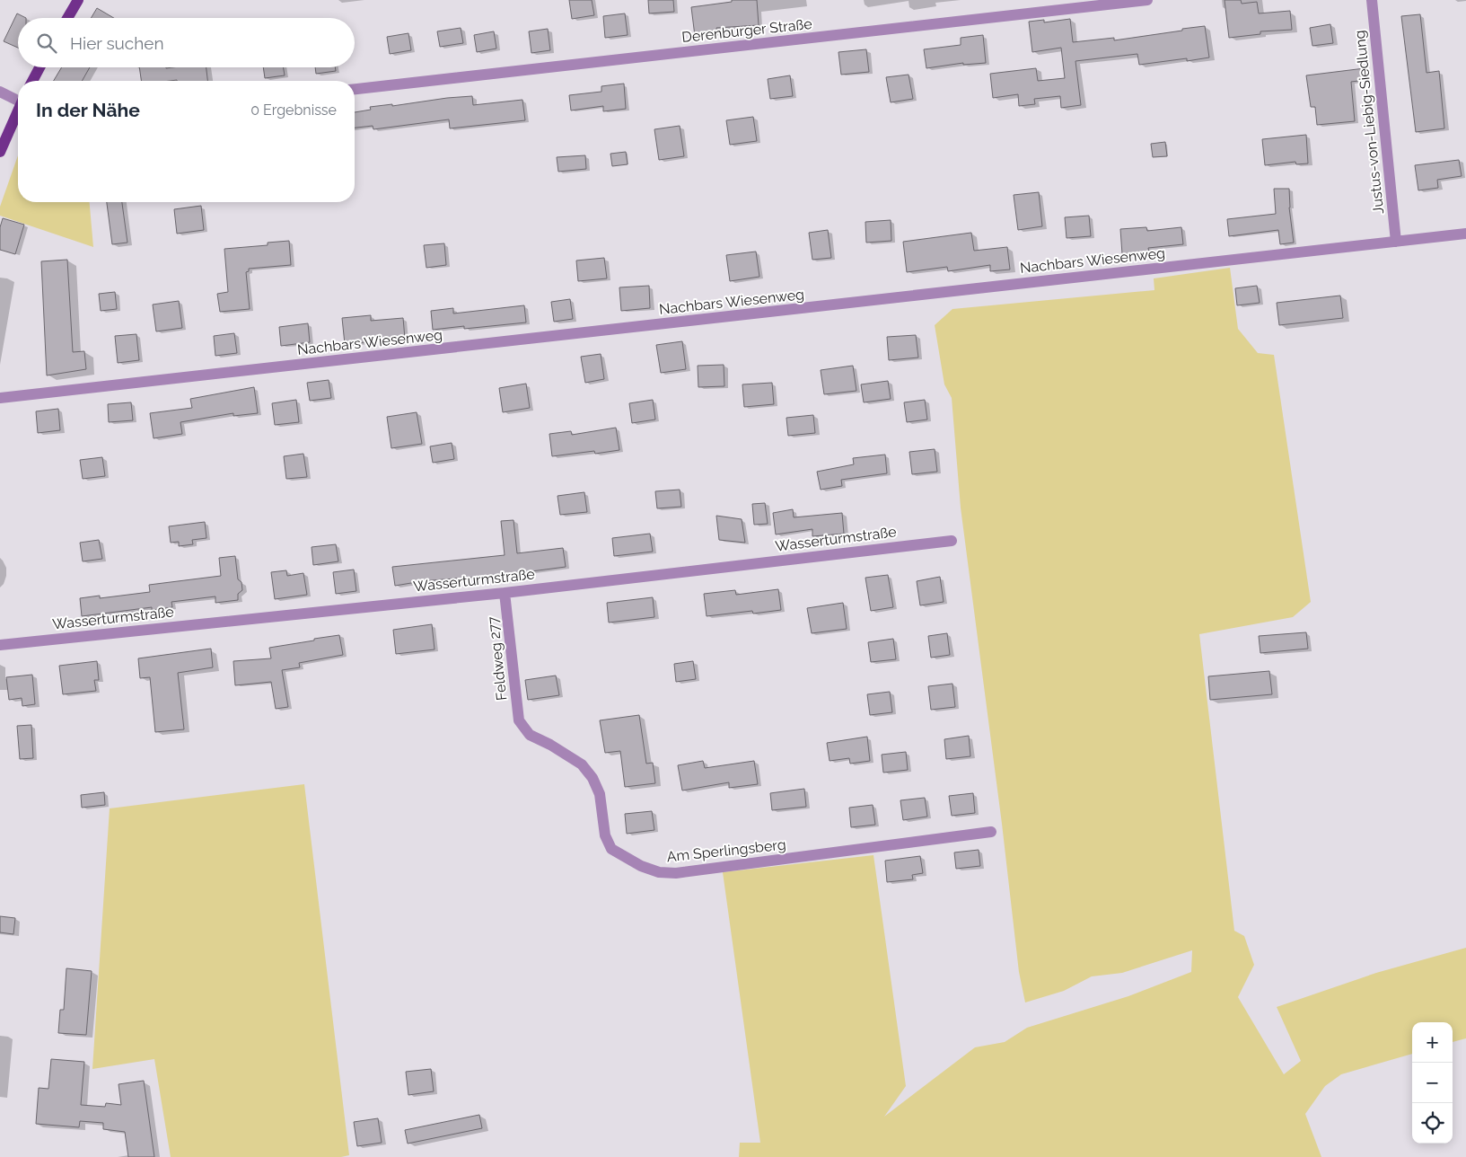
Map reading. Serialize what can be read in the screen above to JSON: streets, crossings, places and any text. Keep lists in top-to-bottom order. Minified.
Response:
{"streets":{"street":["Derenburger Straße","Justus-von-Liebig-Siedlung","Nachbars Wiesenweg","Wasserturmstraße","Feldweg 277","Am Sperlingsberg"]},"crossings":[["Justus-von-Liebig-Siedlung","Nachbars Wiesenweg"],["Wasserturmstraße","Feldweg 277"],["Feldweg 277","Am Sperlingsberg"]],"page":{"search":"Hier suchen","heading":["In der Nähe","0 Ergebnisse"],"map_buttons":["+","−"]}}
